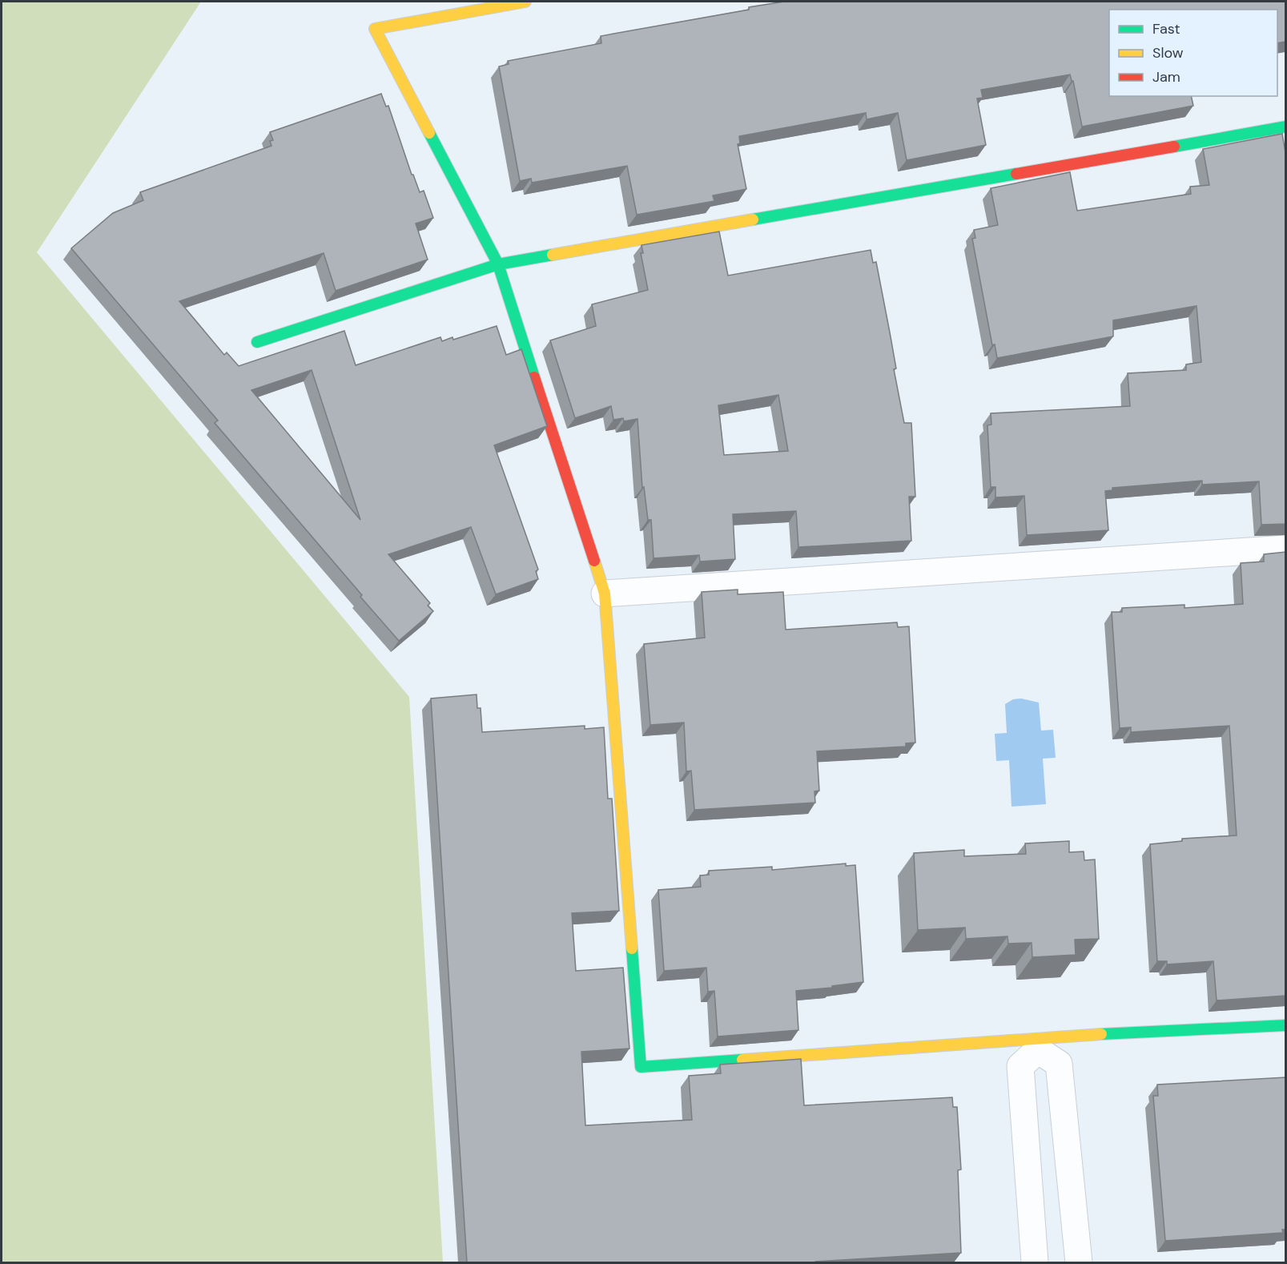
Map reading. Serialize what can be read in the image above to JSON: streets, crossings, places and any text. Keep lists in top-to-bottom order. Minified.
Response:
{"legend":["Fast","Slow","Jam"]}
